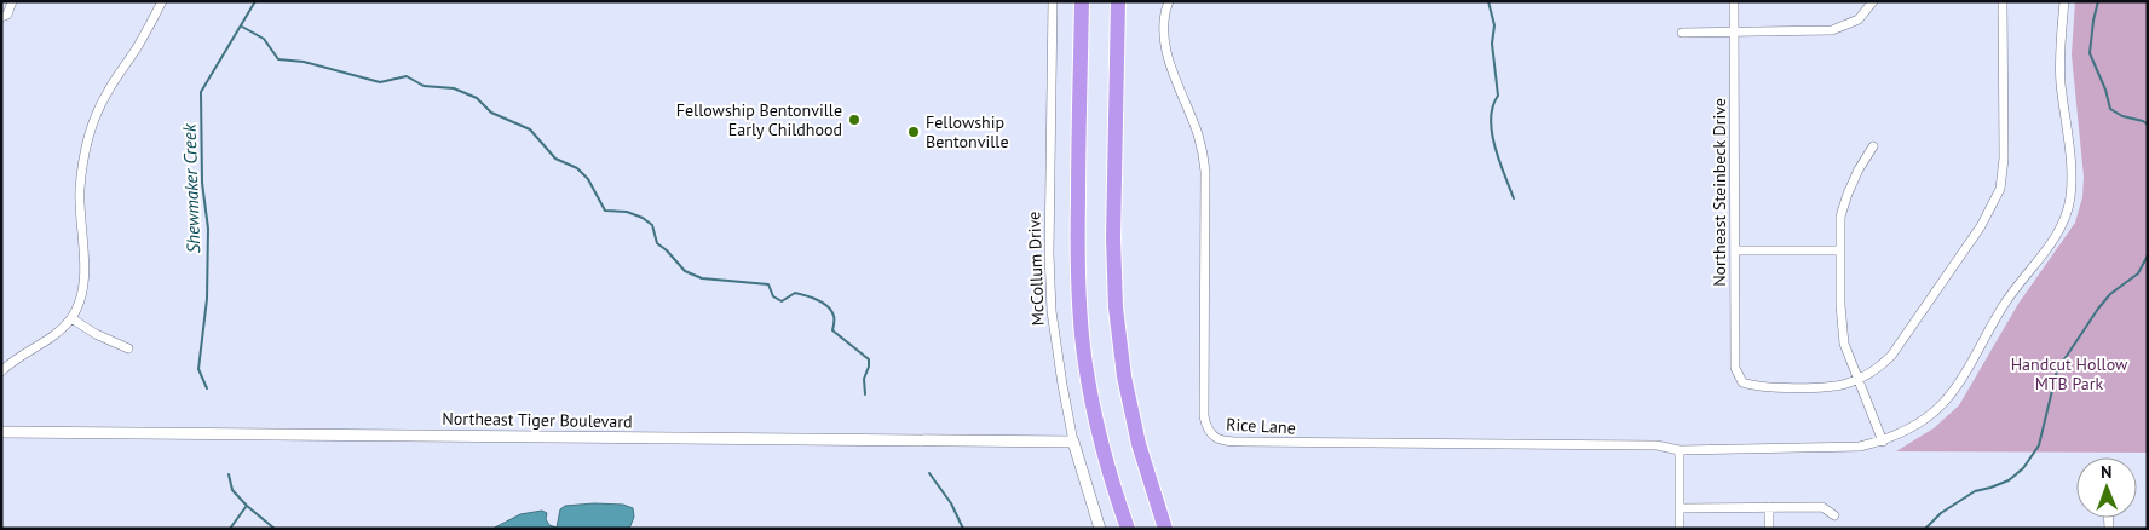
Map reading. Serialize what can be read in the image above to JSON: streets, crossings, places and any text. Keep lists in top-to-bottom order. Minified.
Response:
{"streets":{"street":["Northeast Steinbeck Drive","McCollum Drive","Northeast Tiger Boulevard","Rice Lane"]},"crossings":[["McCollum Drive","Northeast Tiger Boulevard"]],"water":["Shewmaker Creek"],"parks":["Handcut Hollow MTB Park"],"places":["Fellowship Bentonville Early Childhood","Fellowship Bentonville"],"north":"top"}
